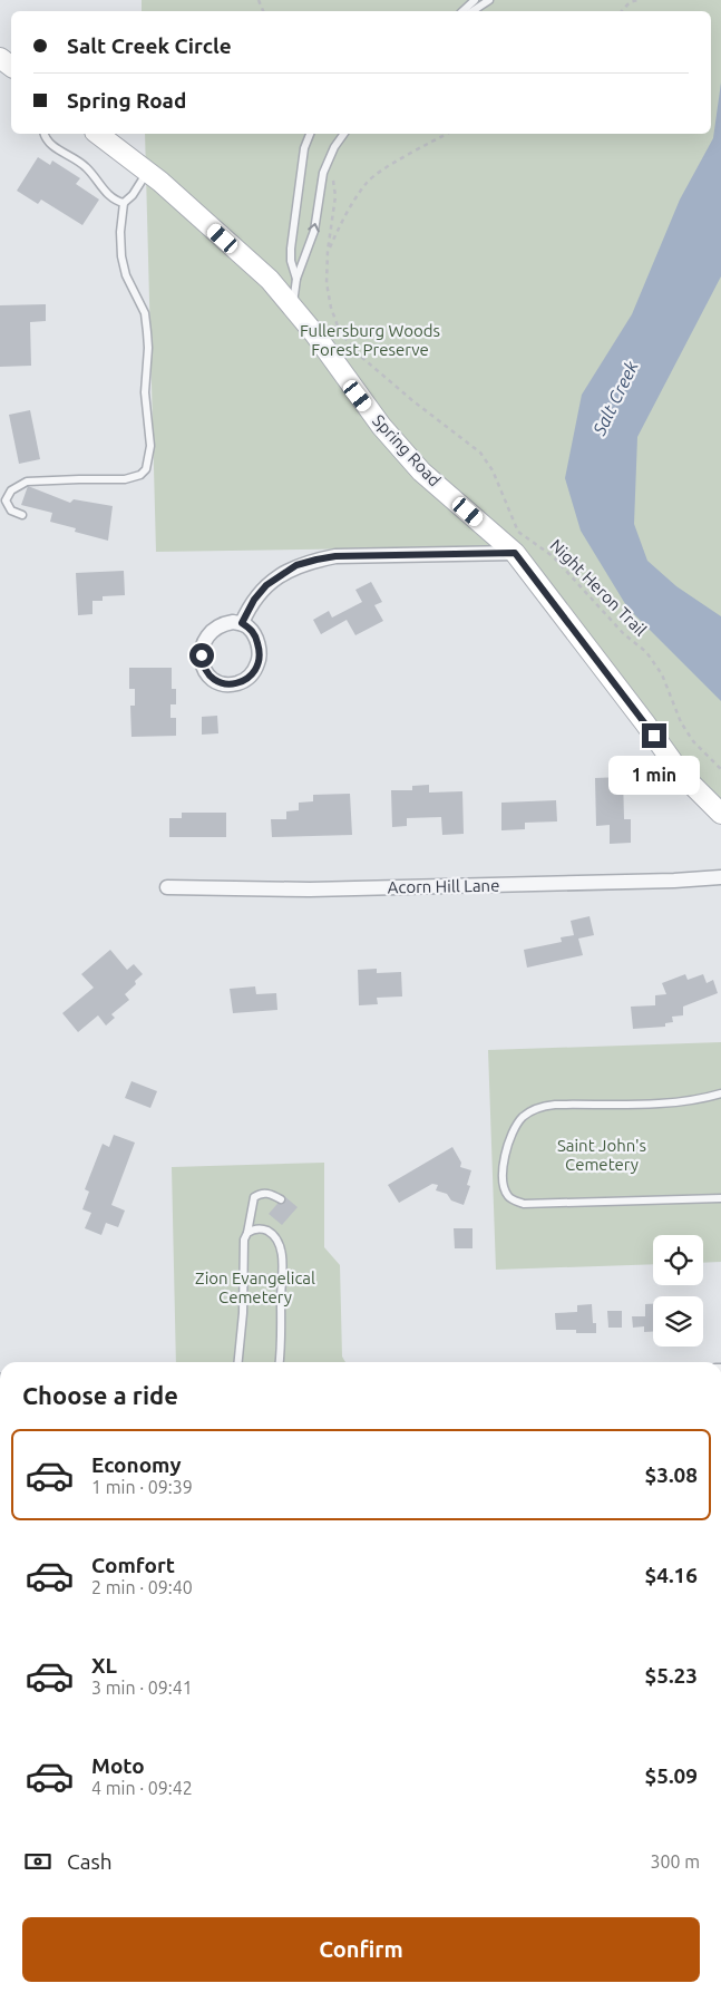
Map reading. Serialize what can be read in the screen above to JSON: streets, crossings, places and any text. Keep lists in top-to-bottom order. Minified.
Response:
{"streets":{"street":["Spring Road","Acorn Hill Lane"],"path":["Night Heron Trail"]},"water":["Salt Creek"],"parks":["Fullersburg Woods Forest Preserve","Saint John's Cemetery","Zion Evangelical Cemetery"],"page":{"banner":["Salt Creek Circle","Spring Road"],"bubble":"1 min","heading":"Choose a ride","list":[{"name":"Economy","note":"1 min · 09:39","value":"$3.08"},{"name":"Comfort","note":"2 min · 09:40","value":"$4.16"},{"name":"XL","note":"3 min · 09:41","value":"$5.23"},{"name":"Moto","note":"4 min · 09:42","value":"$5.09"}],"pay":["Cash","300 m"],"buttons":"Confirm"}}
